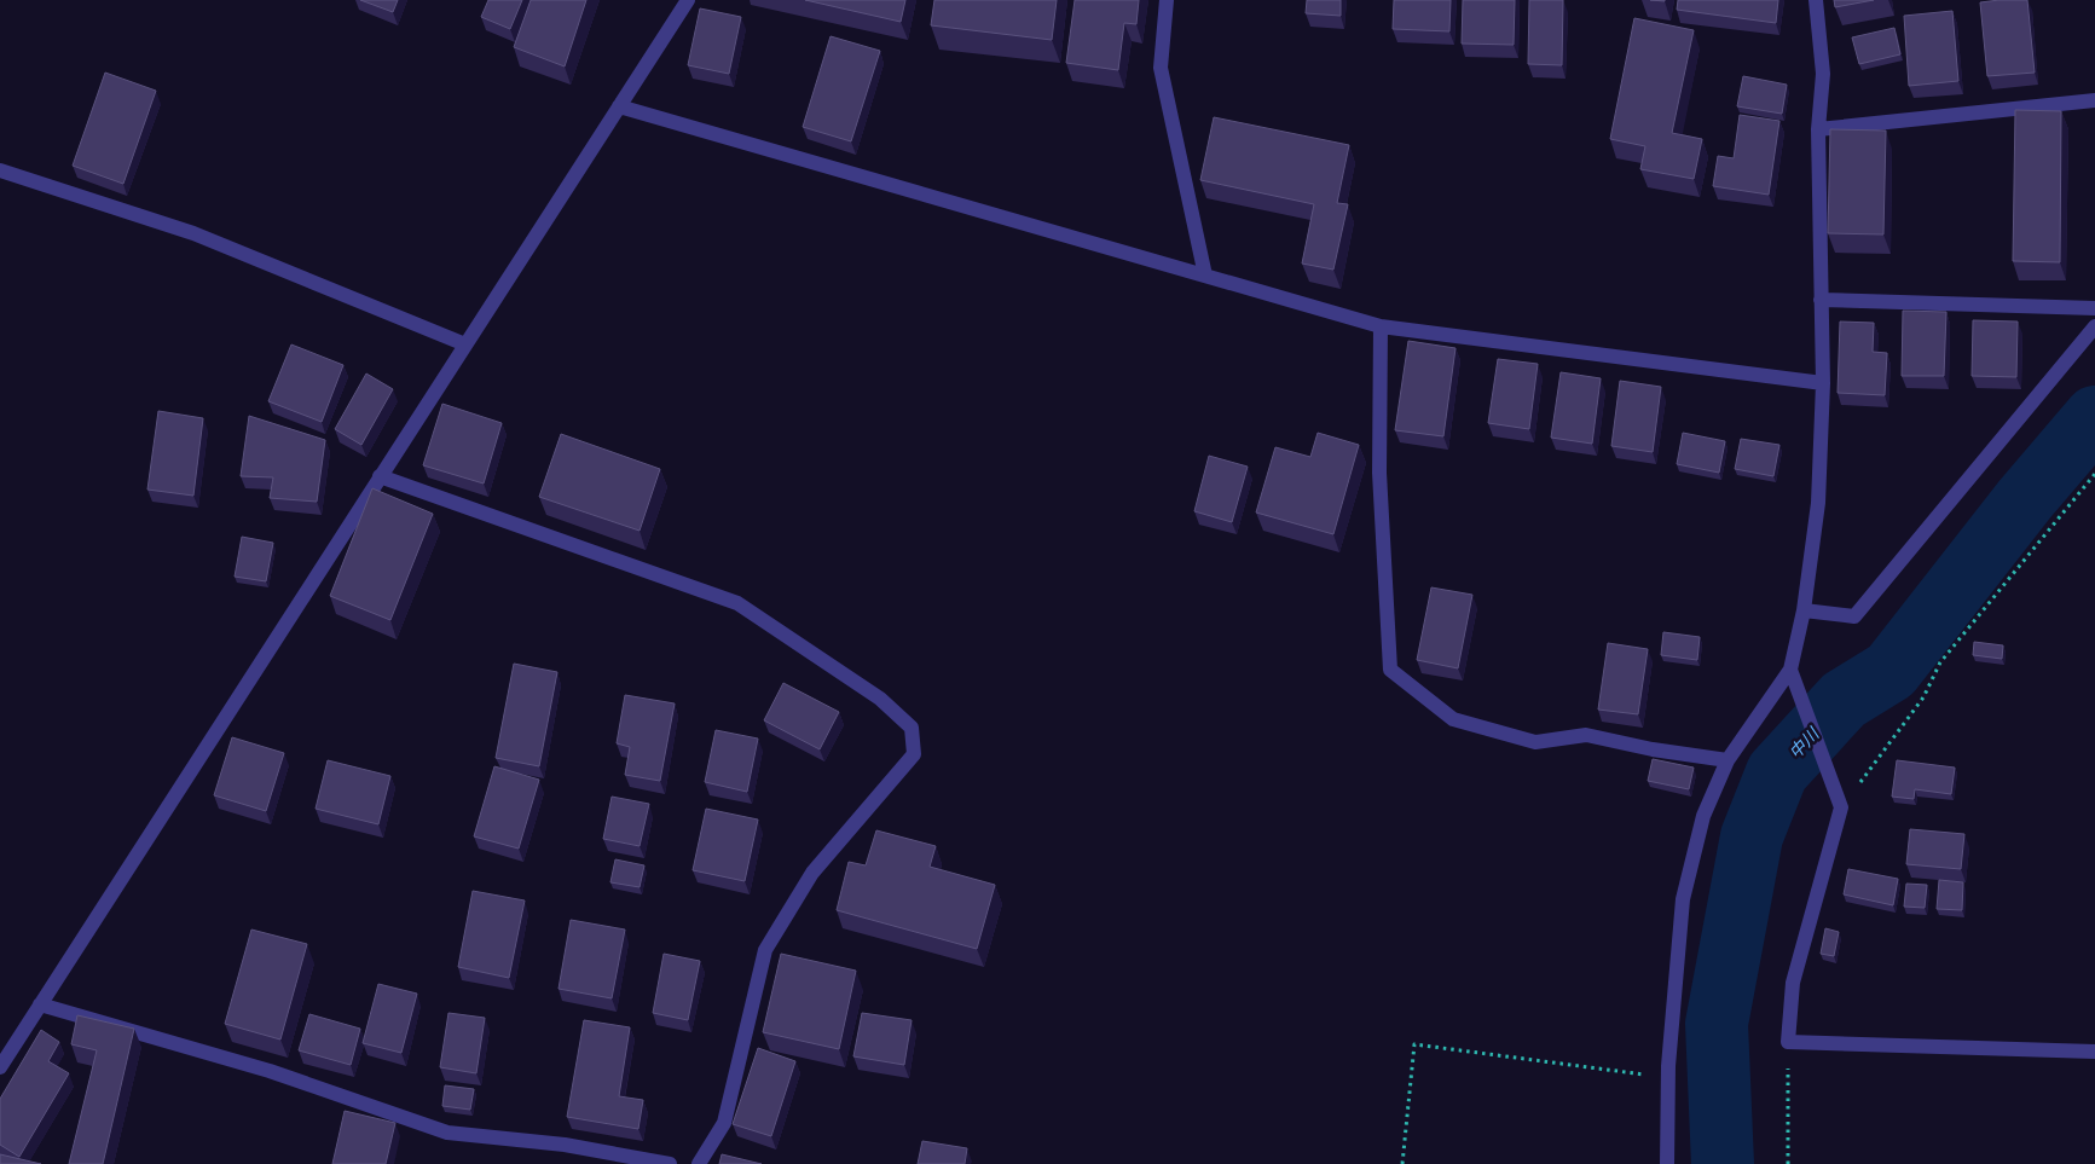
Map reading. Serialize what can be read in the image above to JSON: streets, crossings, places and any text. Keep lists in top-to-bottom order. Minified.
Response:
{"water":["中川"]}
